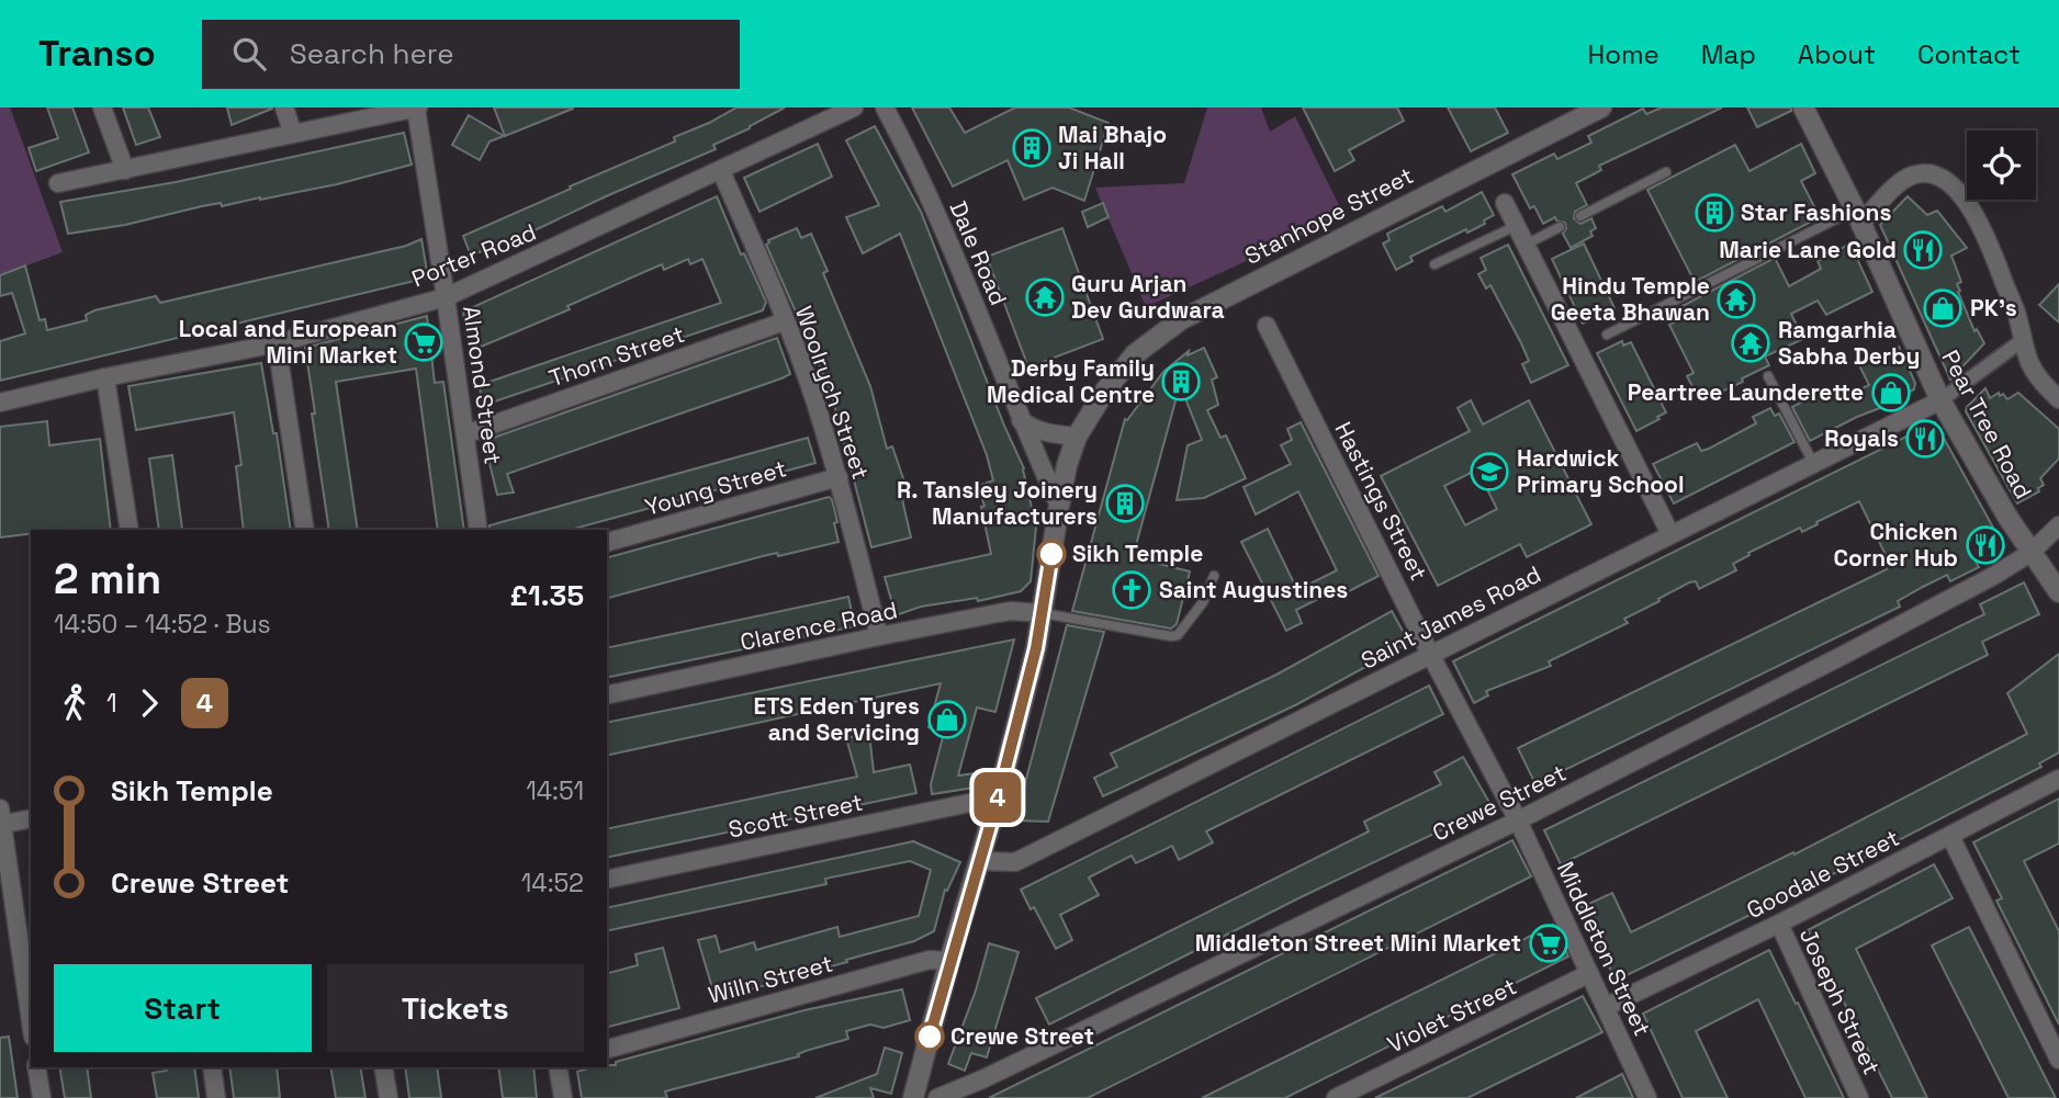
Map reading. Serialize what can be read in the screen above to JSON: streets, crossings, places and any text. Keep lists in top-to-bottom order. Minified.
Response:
{"streets":{"street":["Stanhope Street","Dale Road","Porter Road","Thorn Street","Almond Street","Woolrych Street","Pear Tree Road","Young Street","Hastings Street","Saint James Road","Clarence Road","Crewe Street","Scott Street","Goodale Street","Middleton Street","Willn Street","Joseph Street","Violet Street"]},"crossings":[["Stanhope Street","Dale Road"],["Stanhope Street","Saint James Road"],["Stanhope Street","Clarence Road"],["Stanhope Street","Scott Street"],["Stanhope Street","Willn Street"],["Porter Road","Almond Street"],["Porter Road","Woolrych Street"],["Thorn Street","Almond Street"],["Thorn Street","Woolrych Street"],["Woolrych Street","Young Street"],["Woolrych Street","Clarence Road"],["Pear Tree Road","Saint James Road"],["Pear Tree Road","Crewe Street"],["Hastings Street","Saint James Road"],["Hastings Street","Crewe Street"],["Hastings Street","Middleton Street"],["Crewe Street","Middleton Street"],["Goodale Street","Middleton Street"],["Goodale Street","Joseph Street"],["Middleton Street","Violet Street"]],"places":{"building":["Mai Bhajo Ji Hall","Star Fashions","Derby Family Medical Centre","R. Tansley Joinery Manufacturers"],"restaurant":["Marie Lane Gold","Royals","Chicken Corner Hub"],"temple":["Guru Arjan Dev Gurdwara","Hindu Temple Geeta Bhawan","Ramgarhia Sabha Derby"],"shop":["PK's","Peartree Launderette","ETS Eden Tyres and Servicing"],"supermarket":["Local and European Mini Market","Middleton Street Mini Market"],"school or university":["Hardwick Primary School"],"other":["Sikh Temple","Crewe Street"],"church":["Saint Augustines"]},"lines":["bus line 4"],"page":{"header":"Transo","search":"Search here","nav":["Home","Map","About","Contact"],"on_map":"4","heading":["2 min","14:50 – 14:52 · Bus","£1.35"],"legs":["1","4"],"list":[{"name":"Sikh Temple","value":"14:51"},{"name":"Crewe Street","value":"14:52"}],"buttons":["Start","Tickets"]}}
